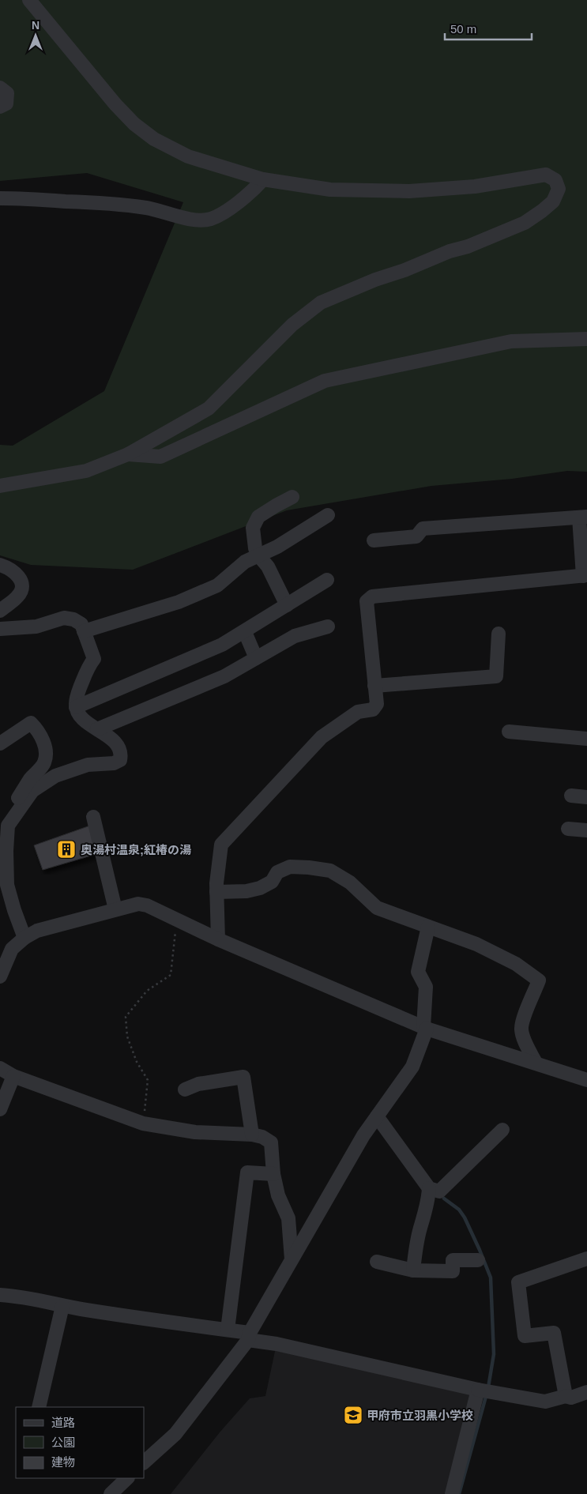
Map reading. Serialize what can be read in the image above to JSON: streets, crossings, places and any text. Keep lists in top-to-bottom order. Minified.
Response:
{"places":{"building":["奥湯村温泉;紅椿の湯"],"school or university":["甲府市立羽黒小学校"]},"legend":["道路","公園","建物"],"scale_bar":"50 m","north":"top"}
